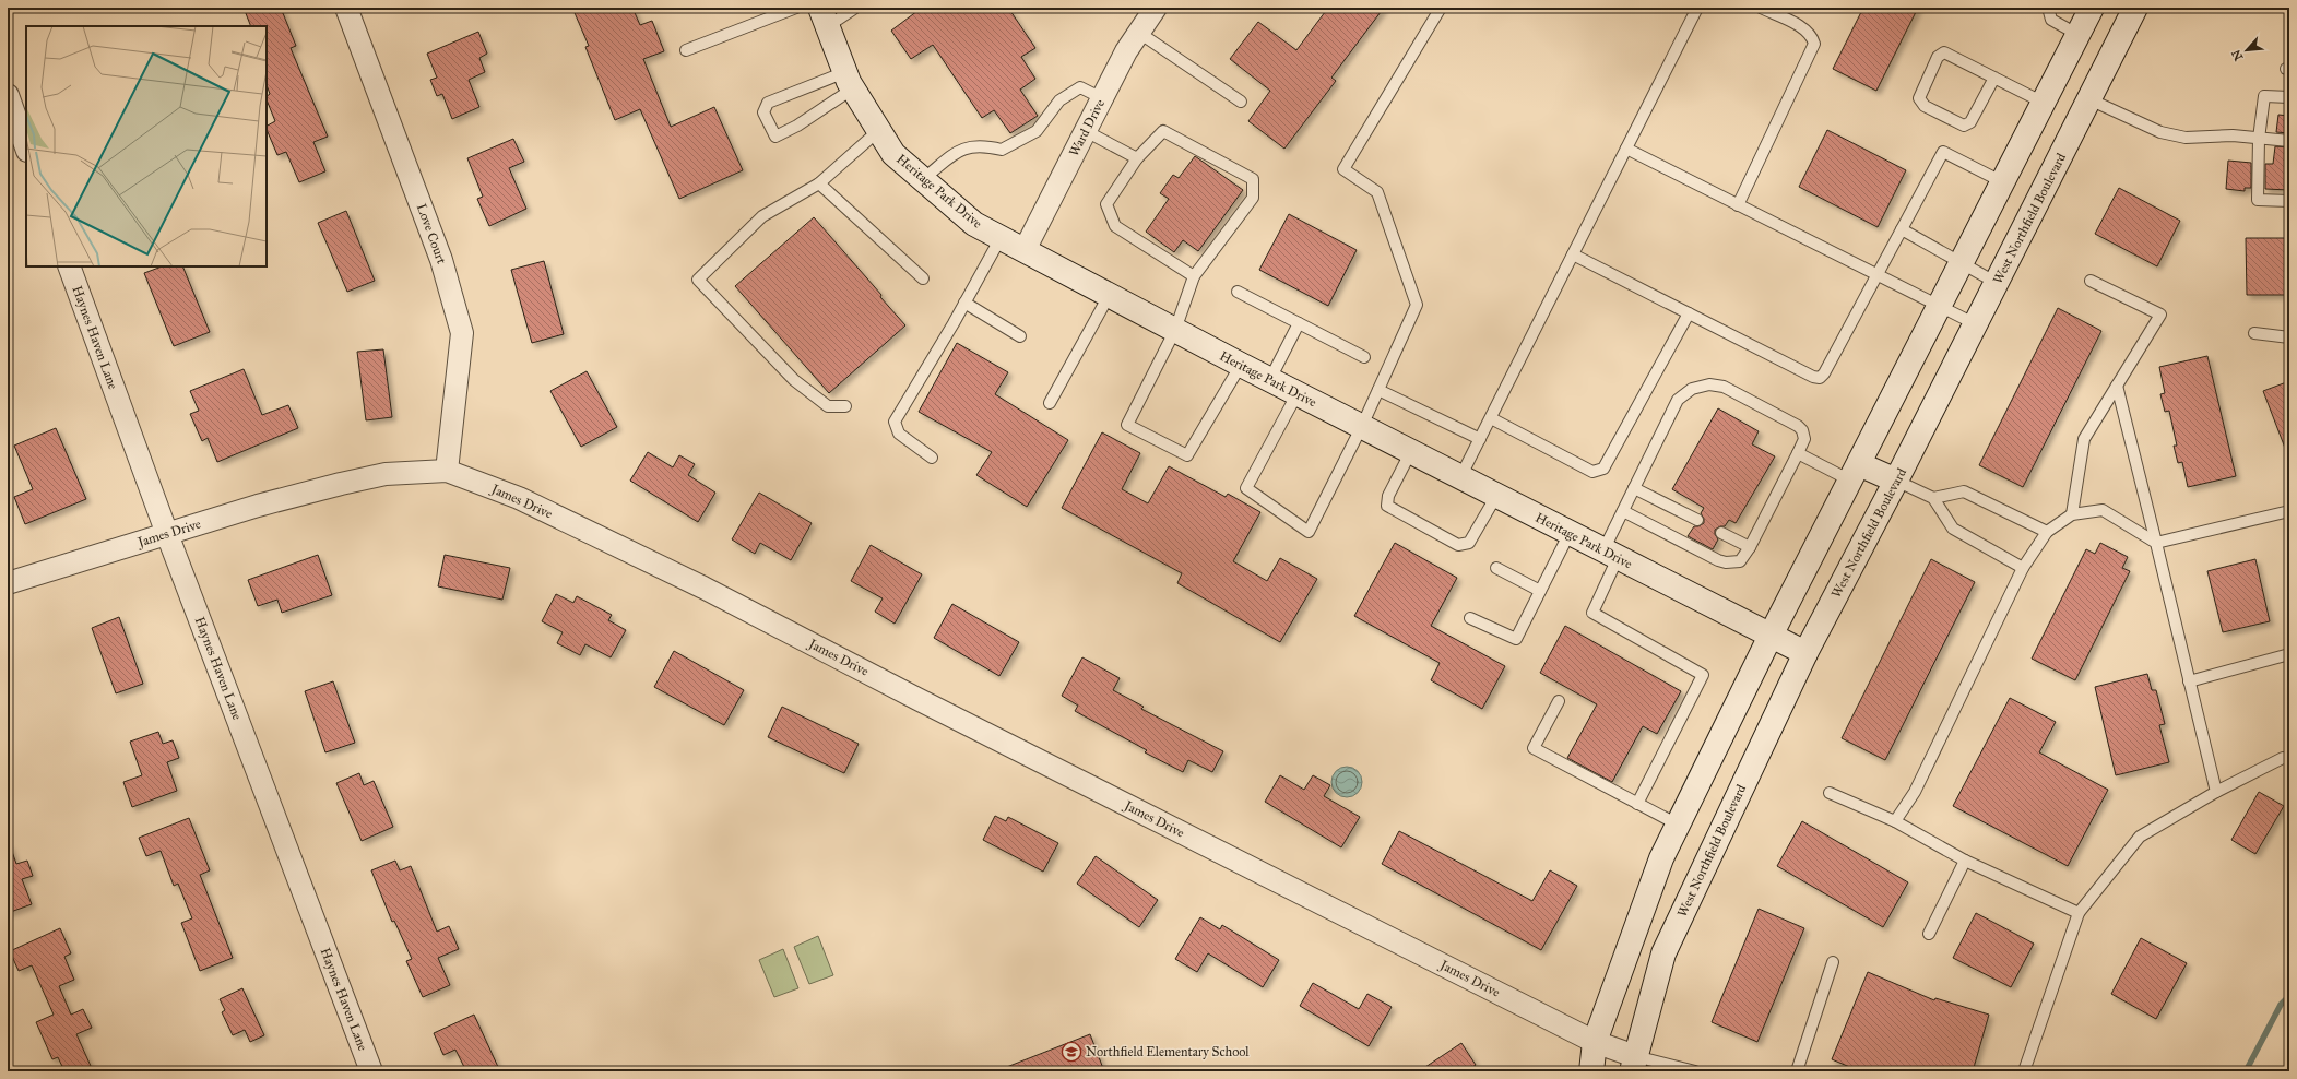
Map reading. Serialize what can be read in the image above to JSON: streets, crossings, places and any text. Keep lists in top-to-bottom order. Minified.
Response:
{"streets":{"main road":["Heritage Park Drive","West Northfield Boulevard"],"street":["Ward Drive","Love Court","Haynes Haven Lane","James Drive"]},"crossings":[["Ward Drive","Heritage Park Drive"],["Heritage Park Drive","West Northfield Boulevard"],["West Northfield Boulevard","James Drive"],["Love Court","James Drive"],["Haynes Haven Lane","James Drive"]],"places":{"school or university":["Northfield Elementary School"]},"north":"bottom left"}
